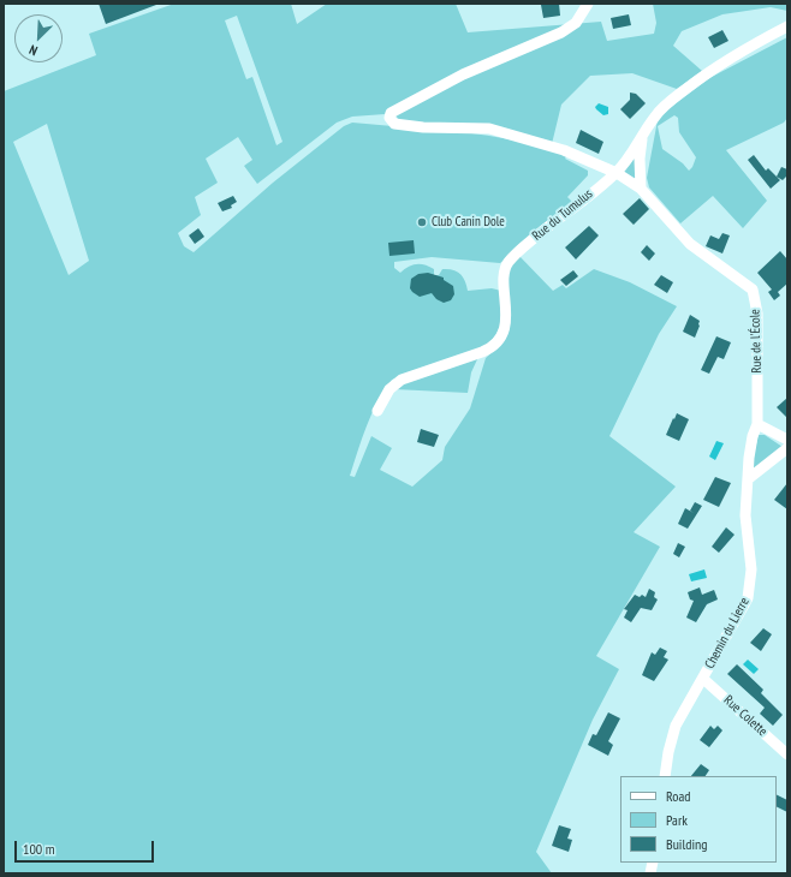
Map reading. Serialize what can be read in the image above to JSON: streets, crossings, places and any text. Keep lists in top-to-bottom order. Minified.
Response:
{"streets":{"street":["Rue du Tumulus","Rue de l'École","Chemin du Lierre","Rue Colette"]},"crossings":[["Rue du Tumulus","Rue de l'École"],["Rue de l'École","Chemin du Lierre"],["Chemin du Lierre","Rue Colette"]],"places":["Club Canin Dole"],"legend":["Road","Park","Building"],"scale_bar":"100 m","north":"bottom left"}
